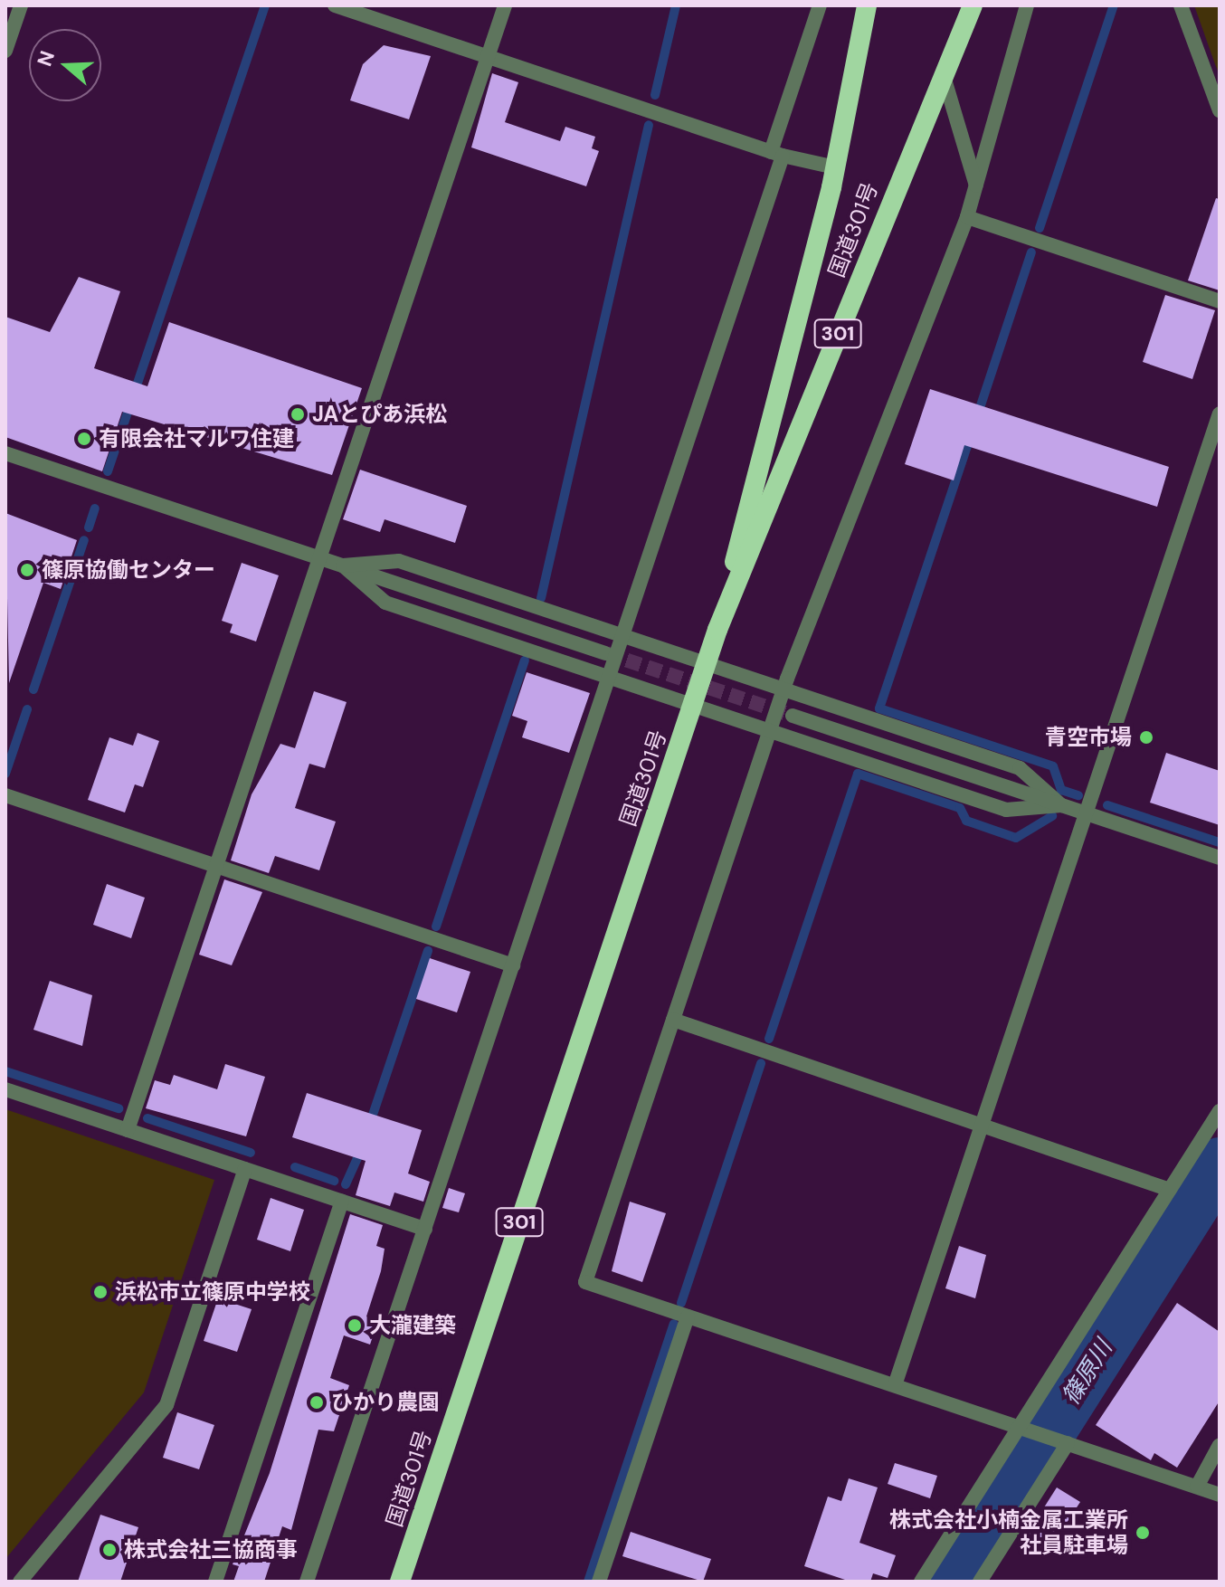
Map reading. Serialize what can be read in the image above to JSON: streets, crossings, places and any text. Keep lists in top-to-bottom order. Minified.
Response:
{"streets":{"highway":["国道301号","301"]},"water":["篠原川"],"places":["JAとぴあ浜松","有限会社マルワ住建","篠原協働センター","青空市場","浜松市立篠原中学校","大瀧建築","ひかり農園","株式会社小楠金属工業所 社員駐車場","株式会社三協商事"],"north":"left"}
